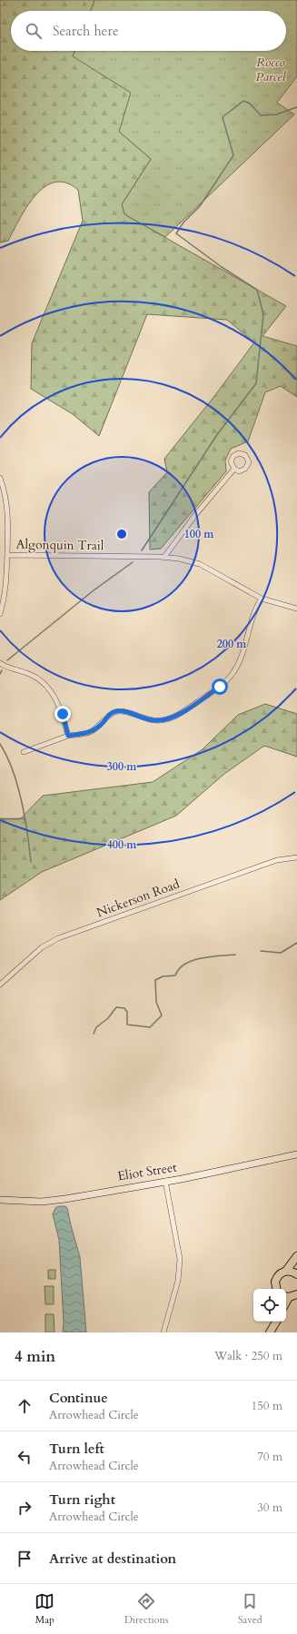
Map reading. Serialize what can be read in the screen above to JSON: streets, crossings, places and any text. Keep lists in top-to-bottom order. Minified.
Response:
{"streets":{"main road":["Eliot Street"],"street":["Algonquin Trail","Nickerson Road"]},"parks":["Rocco Parcel"],"page":{"search":"Search here","heading":["4 min","Walk · 250 m"],"list":[["Continue","Arrowhead Circle","150 m"],["Turn left","Arrowhead Circle","70 m"],["Turn right","Arrowhead Circle","30 m"],"Arrive at destination"],"nav":["Map","Directions","Saved"]},"rings":["100 m","200 m","300 m","400 m"]}
